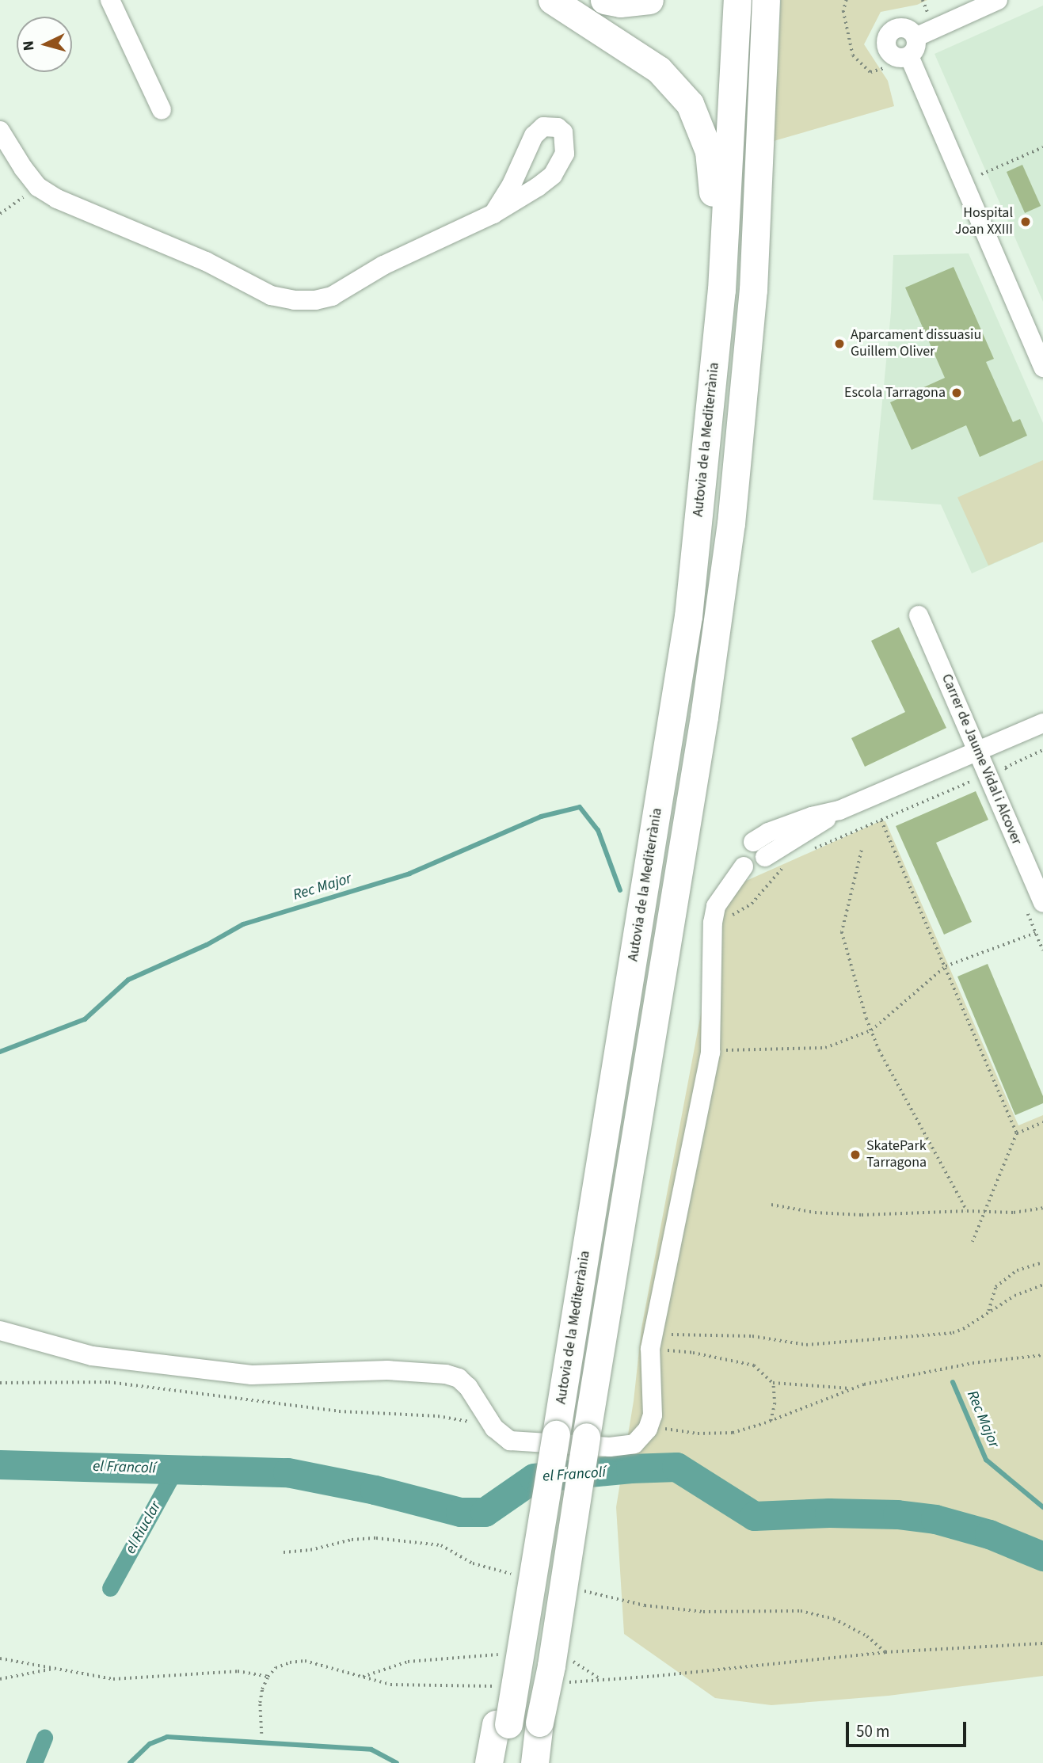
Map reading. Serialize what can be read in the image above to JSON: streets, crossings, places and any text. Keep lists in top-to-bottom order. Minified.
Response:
{"streets":{"highway":["Autovia de la Mediterrània"],"street":["Carrer de Jaume Vidal i Alcover"]},"water":["Rec Major","el Francolí","el Riuclar"],"places":["Hospital Joan XXIII","Aparcament dissuasiu Guillem Oliver","Escola Tarragona","SkatePark Tarragona"],"scale_bar":"50 m","north":"left"}
